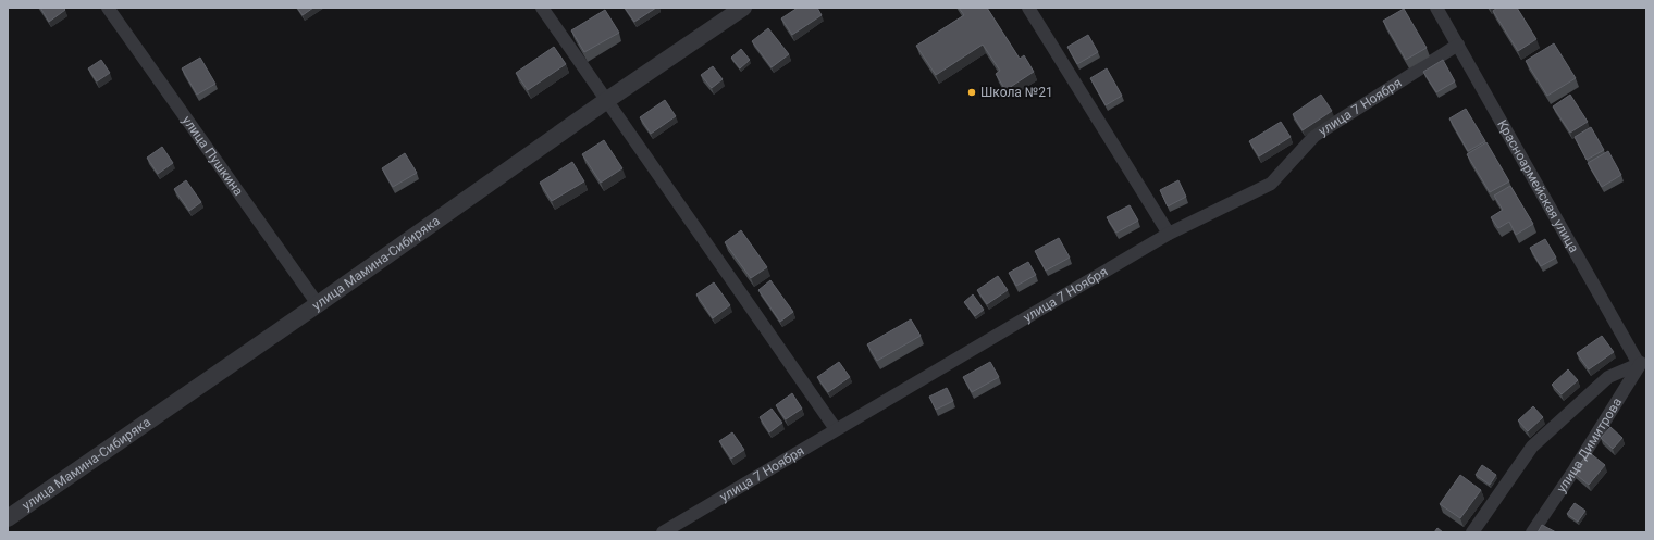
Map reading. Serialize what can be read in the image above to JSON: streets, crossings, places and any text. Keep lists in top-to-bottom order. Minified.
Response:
{"streets":{"street":["улица 7 Ноября","улица Пушкина","Красноармейская улица","улица Мамина-Сибиряка","улица Димитрова"]},"crossings":[["улица 7 Ноября","Красноармейская улица"],["улица Пушкина","улица Мамина-Сибиряка"],["Красноармейская улица","улица Димитрова"]],"places":["Школа №21"]}
